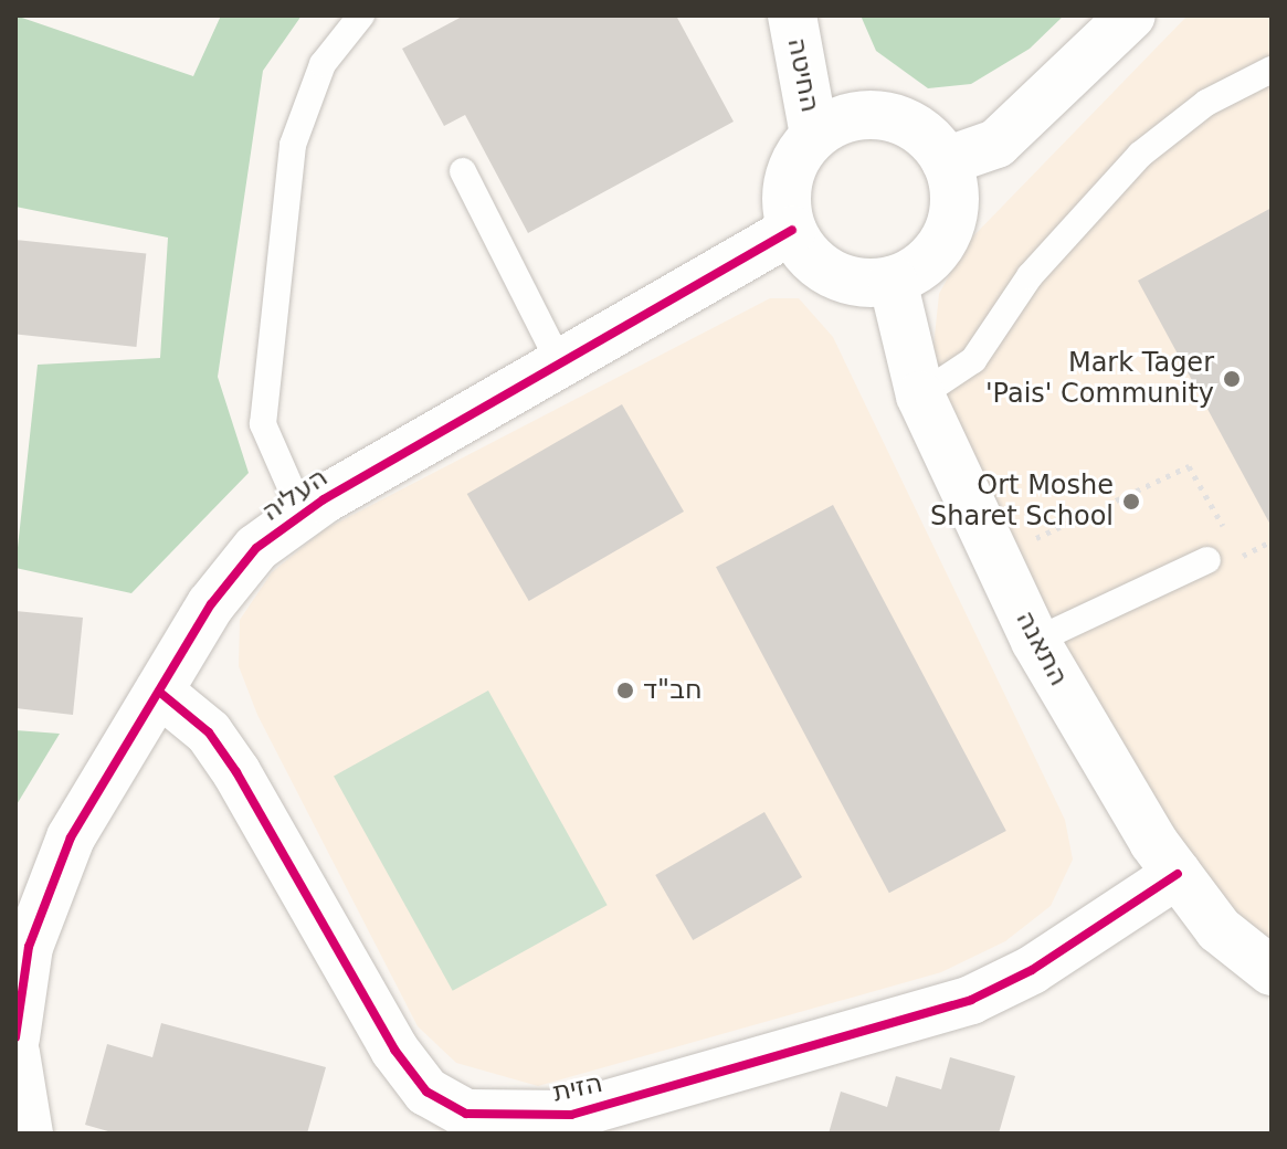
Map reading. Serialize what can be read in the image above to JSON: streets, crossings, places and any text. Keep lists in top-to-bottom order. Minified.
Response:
{"streets":{"street":["החיטה","העליה","התאנה","הזית"]},"crossings":[["החיטה","העליה"],["החיטה","התאנה"],["העליה","התאנה"],["העליה","הזית"],["התאנה","הזית"]],"places":["Mark Tager 'Pais' Community","Ort Moshe Sharet School","חב\"ד"]}
